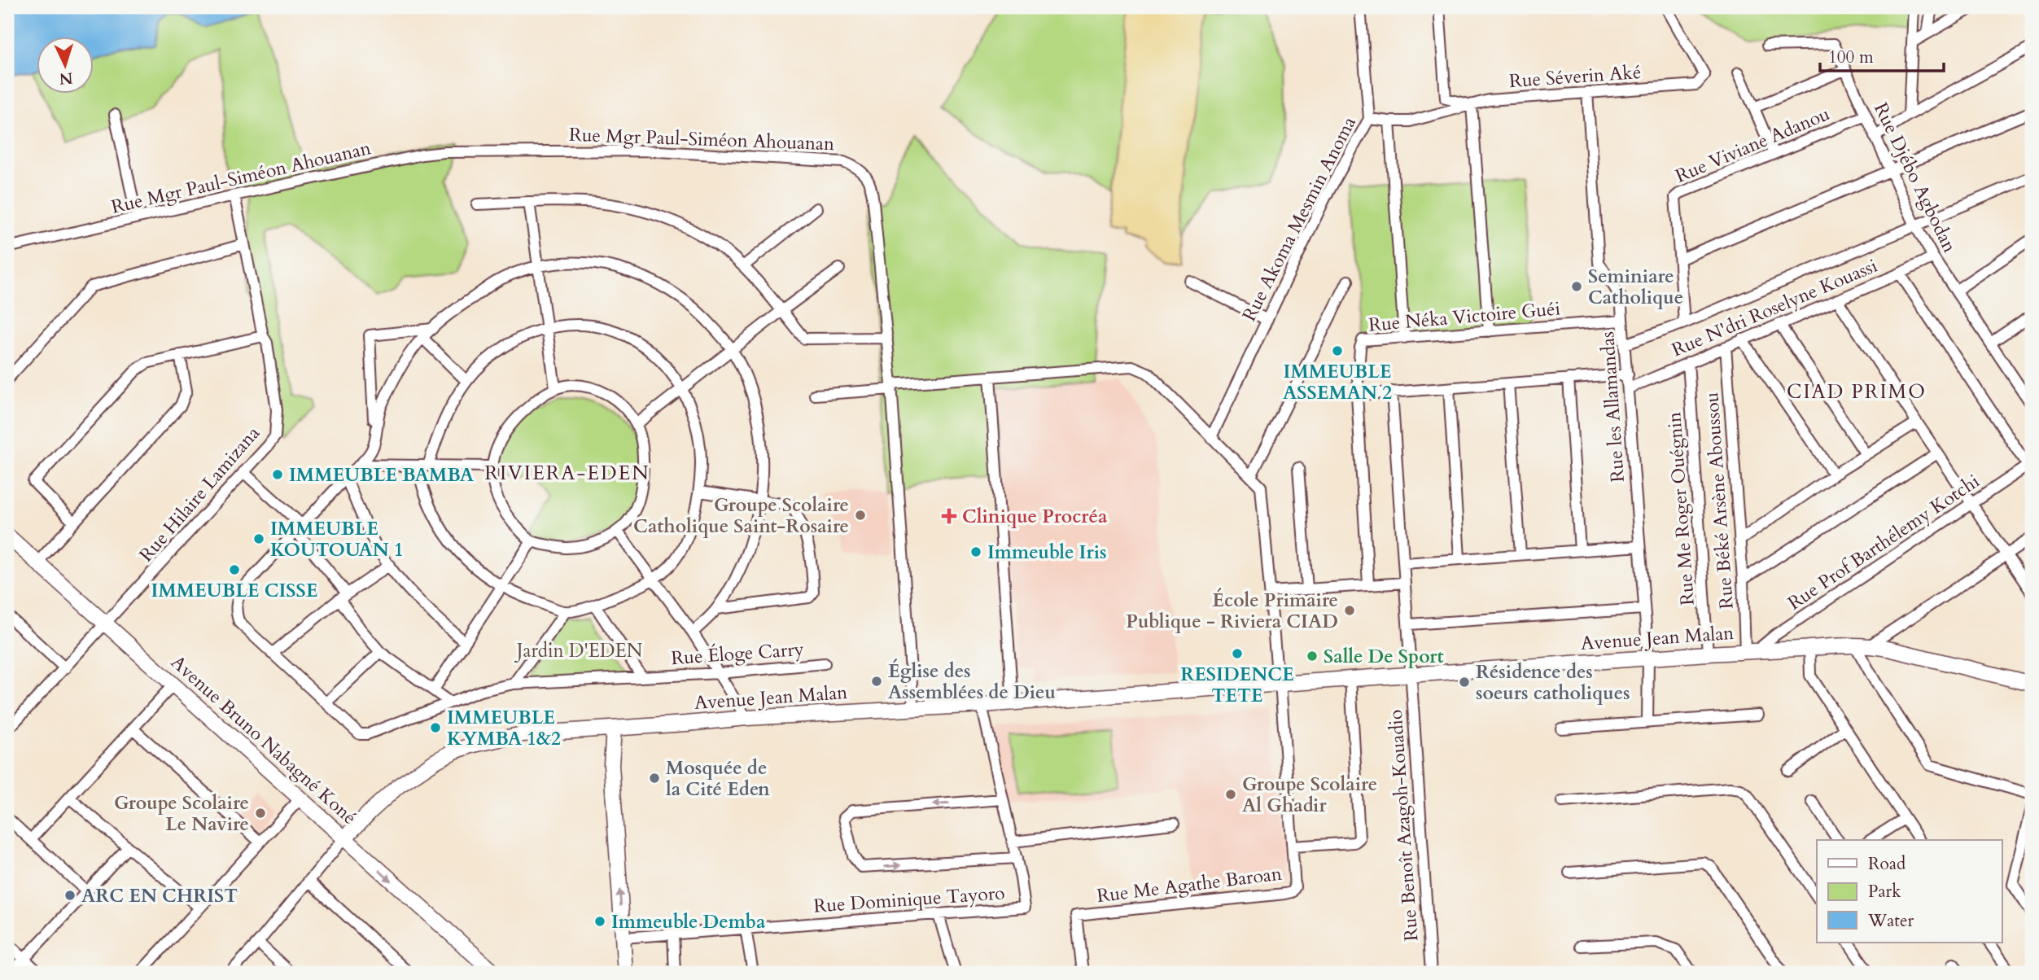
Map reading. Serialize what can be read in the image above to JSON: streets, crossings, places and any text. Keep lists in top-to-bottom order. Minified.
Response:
{"streets":{"main road":["Avenue Jean Malan","Avenue Bruno Nabagné Koné"],"street":["Rue Séverin Aké","Rue Mgr Paul-Siméon Ahouanan","Rue Viviane Adanou","Rue Djébo Agbodan","Rue Akoma Mesmin Anoma","Rue N'dri Roselyne Kouassi","Rue Néka Victoire Guéi","Rue les Allamandas","Rue Hilaire Lamizana","Rue Béké Arsène Aboussou","Rue Me Roger Ouégnin","Rue Prof Barthélemy Kotchi","Rue Éloge Carry","Rue Benoît Azagoh-Kouadio","Rue Me Agathe Baroan","Rue Dominique Tayoro"]},"crossings":[["Rue Séverin Aké","Rue Akoma Mesmin Anoma"],["Rue Séverin Aké","Rue les Allamandas"],["Rue Mgr Paul-Siméon Ahouanan","Rue Hilaire Lamizana"],["Rue Mgr Paul-Siméon Ahouanan","Avenue Jean Malan"],["Rue Mgr Paul-Siméon Ahouanan","Rue Me Agathe Baroan"],["Rue Viviane Adanou","Rue Djébo Agbodan"],["Rue Djébo Agbodan","Rue N'dri Roselyne Kouassi"],["Rue Akoma Mesmin Anoma","Rue Me Agathe Baroan"],["Rue N'dri Roselyne Kouassi","Rue les Allamandas"],["Rue N'dri Roselyne Kouassi","Rue Béké Arsène Aboussou"],["Rue N'dri Roselyne Kouassi","Rue Me Roger Ouégnin"],["Rue Néka Victoire Guéi","Rue les Allamandas"],["Rue les Allamandas","Avenue Jean Malan"],["Rue Hilaire Lamizana","Avenue Bruno Nabagné Koné"],["Rue Béké Arsène Aboussou","Rue Prof Barthélemy Kotchi"],["Rue Béké Arsène Aboussou","Avenue Jean Malan"],["Rue Me Roger Ouégnin","Avenue Jean Malan"],["Rue Prof Barthélemy Kotchi","Avenue Jean Malan"],["Avenue Jean Malan","Avenue Bruno Nabagné Koné"],["Avenue Jean Malan","Rue Benoît Azagoh-Kouadio"],["Avenue Jean Malan","Rue Me Agathe Baroan"],["Avenue Jean Malan","Rue Dominique Tayoro"]],"districts":["CIAD PRIMO","RIVIERA-EDEN"],"parks":["Jardin D'EDEN"],"places":{"other":["Seminiare Catholique","IMMEUBLE ASSEMAN 2","IMMEUBLE BAMBA","Groupe Scolaire Catholique Saint-Rosaire","IMMEUBLE KOUTOUAN 1","Immeuble Iris","IMMEUBLE CISSE","École Primaire Publique - Riviera CIAD","RESIDENCE TETE","Salle De Sport","Église des Assemblées de Dieu","Résidence des soeurs catholiques","IMMEUBLE KYMBA 1&2","Mosquée de la Cité Eden","Groupe Scolaire Al Ghadir","Groupe Scolaire Le Navire","ARC EN CHRIST","Immeuble Demba"],"health":["Clinique Procréa"]},"legend":["Road","Park","Water"],"scale_bar":"100 m","north":"bottom"}
